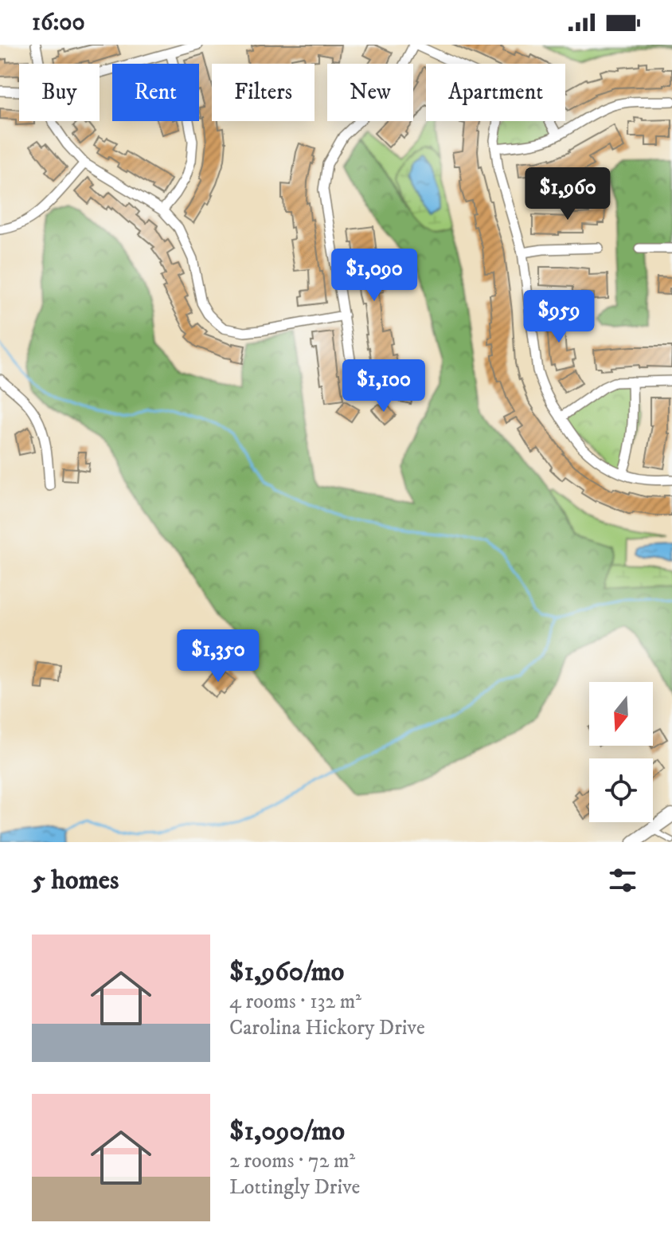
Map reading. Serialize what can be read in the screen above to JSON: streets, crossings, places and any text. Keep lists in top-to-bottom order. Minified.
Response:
{"north":"bottom","page":{"status":"16:00","chip":["Buy","Rent","Filters","New","Apartment"],"price":["$1,960","$1,090","$959","$1,100","$1,350"],"heading":"5 homes","list":[{"name":"$1,960/mo","note":"4 rooms · 132 m² · Carolina Hickory Drive"},{"name":"$1,090/mo","note":"2 rooms · 72 m² · Lottingly Drive"}]}}
